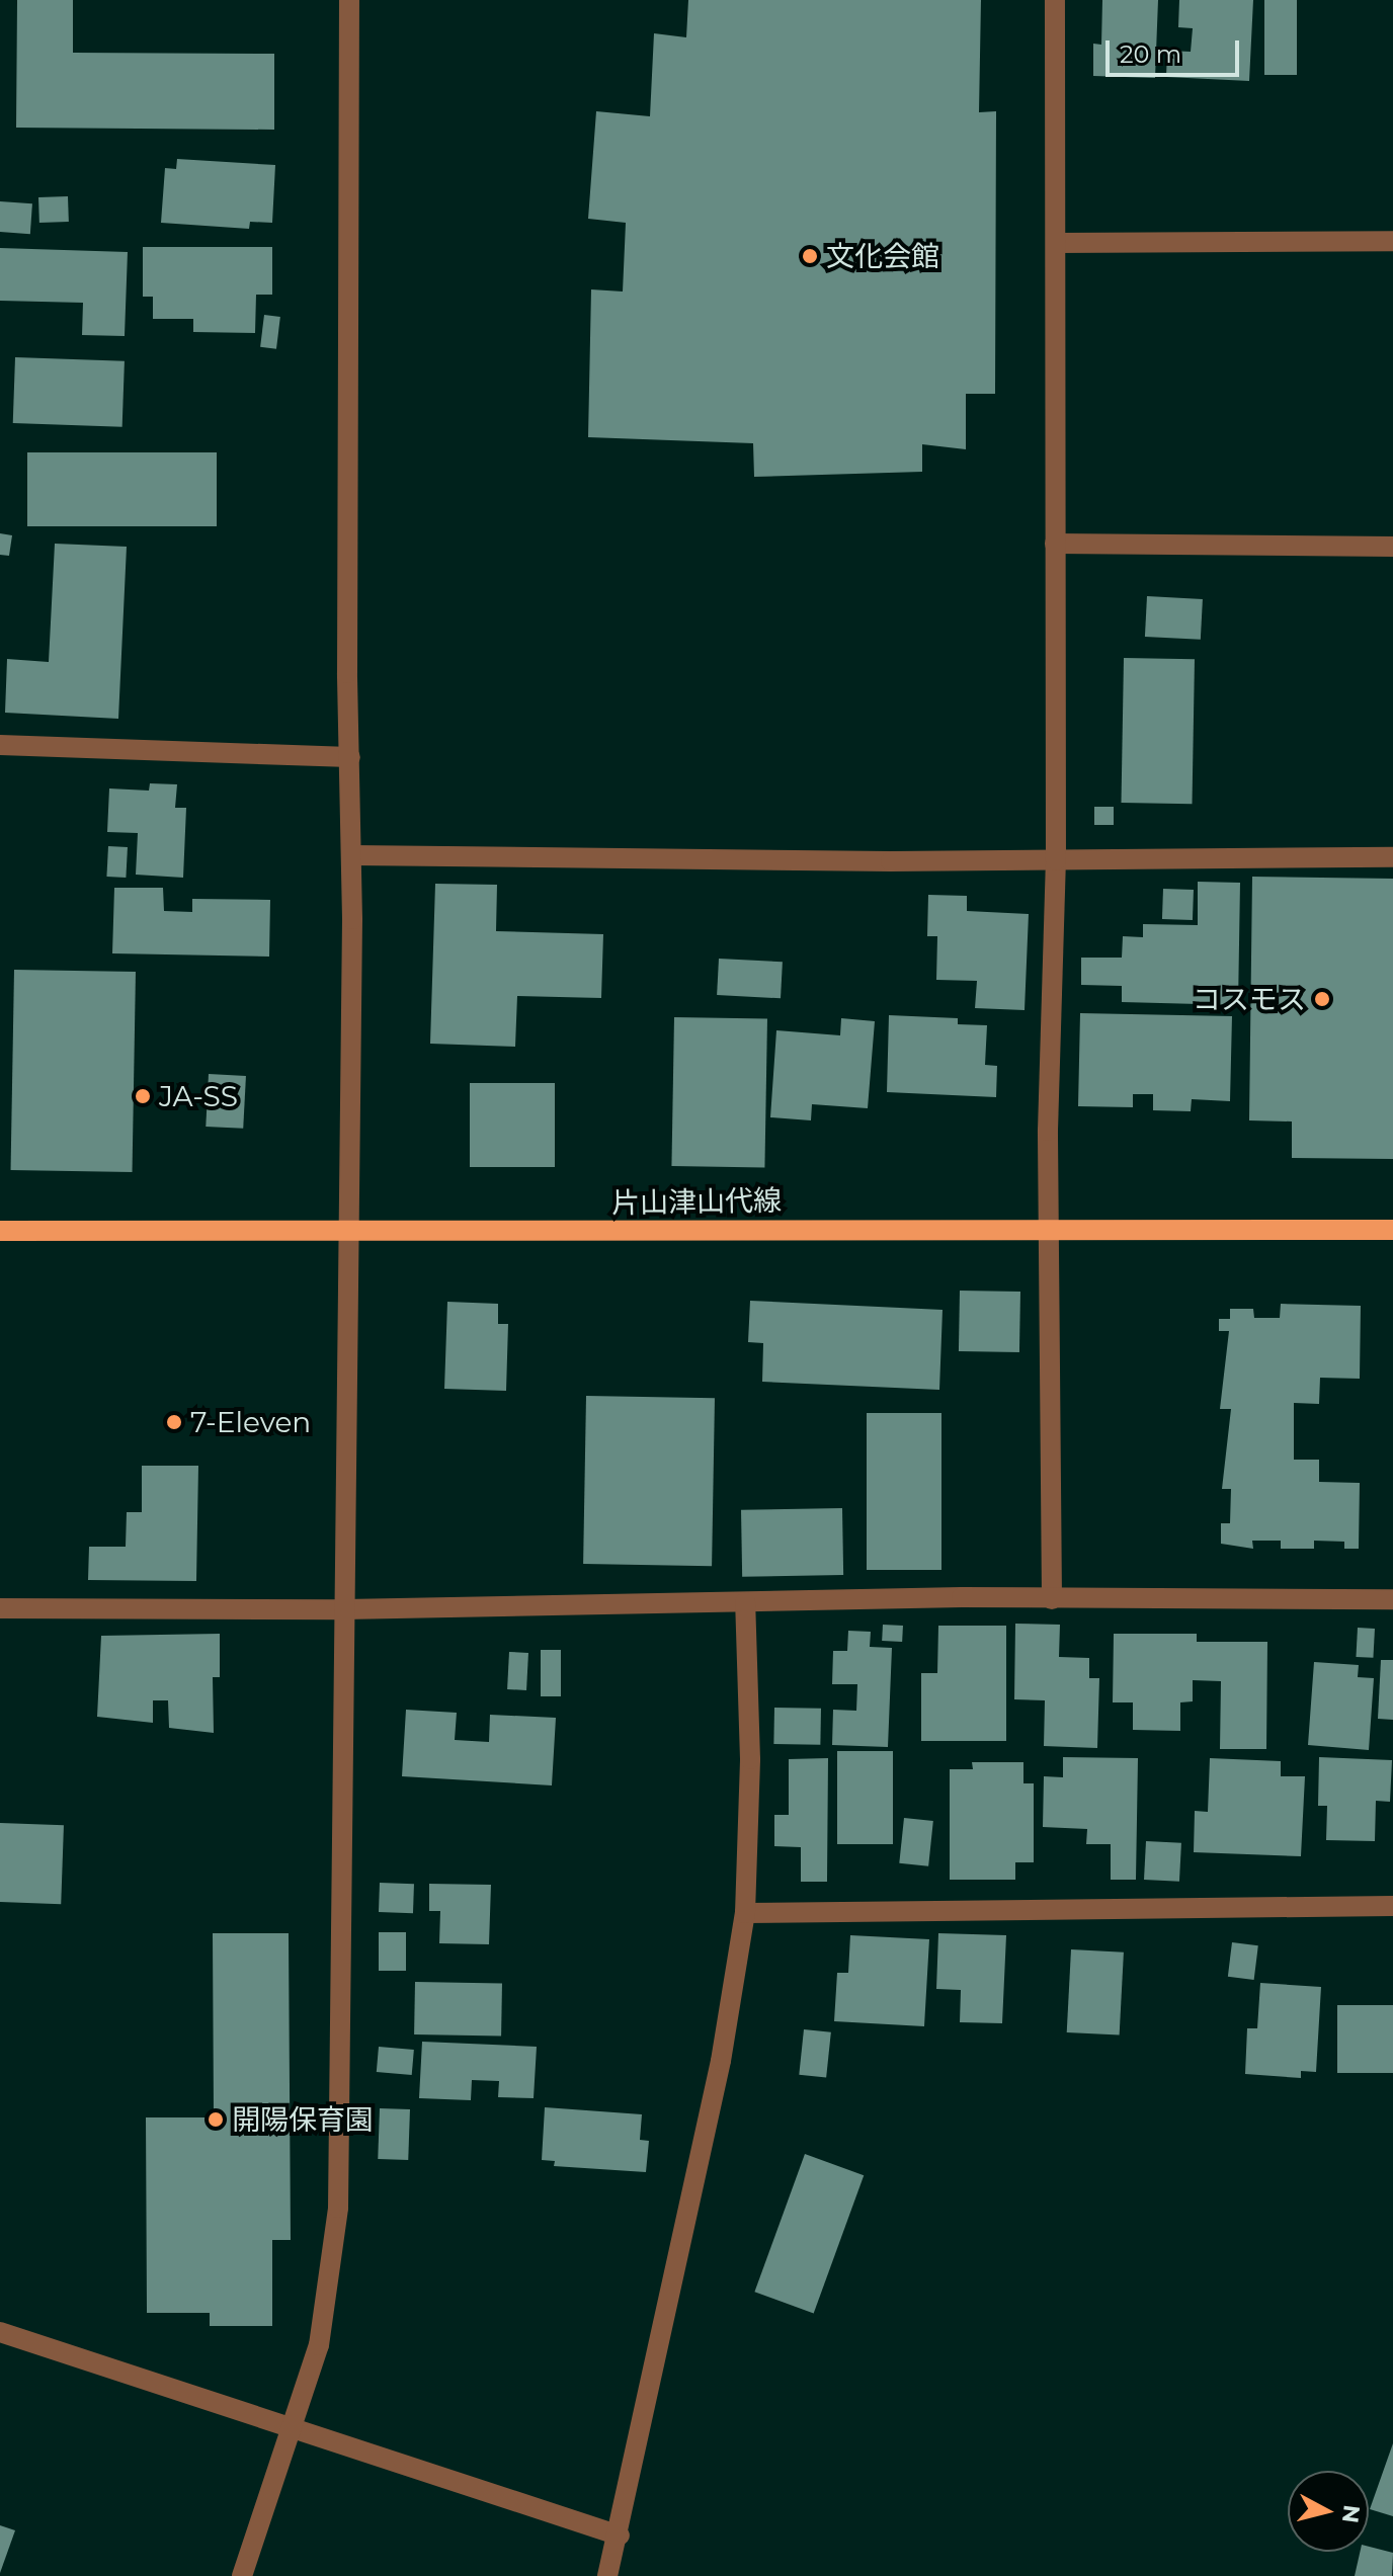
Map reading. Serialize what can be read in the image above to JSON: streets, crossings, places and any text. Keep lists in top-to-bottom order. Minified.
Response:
{"streets":{"main road":["片山津山代線"]},"places":["文化会館","コスモス","JA-SS","7-Eleven","開陽保育園"],"scale_bar":"20 m","north":"right"}
